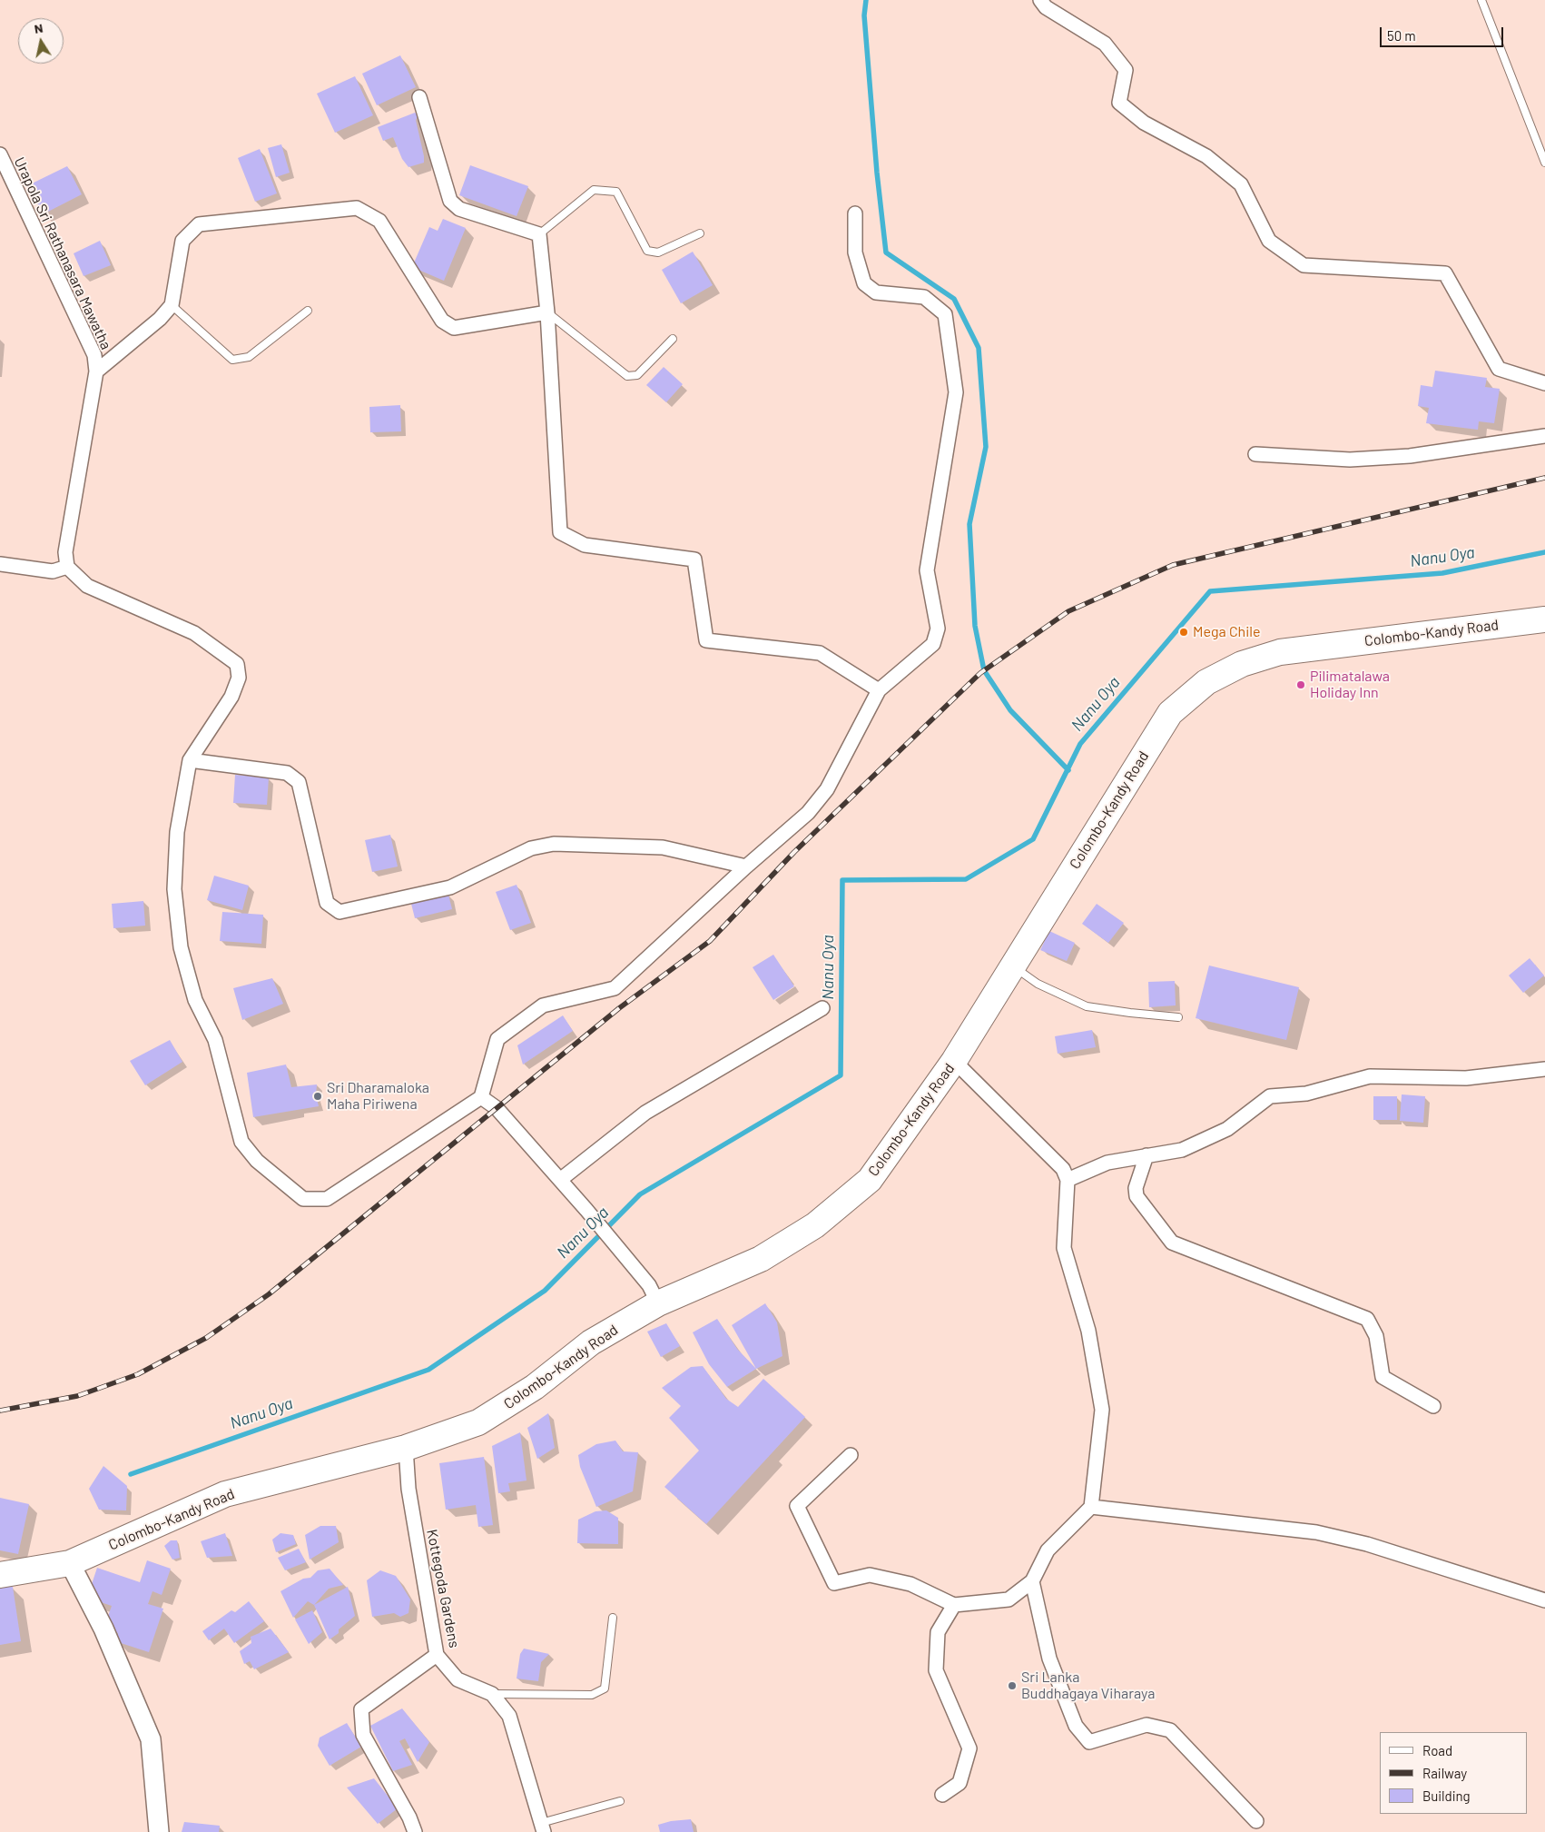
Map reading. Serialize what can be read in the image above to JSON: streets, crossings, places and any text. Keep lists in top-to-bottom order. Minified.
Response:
{"streets":{"highway":["Colombo-Kandy Road"],"street":["Urapola Sri Rathanasara Mawatha","Kottegoda Gardens"]},"crossings":[["Colombo-Kandy Road","Kottegoda Gardens"]],"water":["Nanu Oya"],"places":["Mega Chile","Pilimatalawa Holiday Inn","Sri Dharamaloka Maha Piriwena","Sri Lanka Buddhagaya Viharaya"],"legend":["Road","Railway","Building"],"scale_bar":"50 m","north":"top"}
